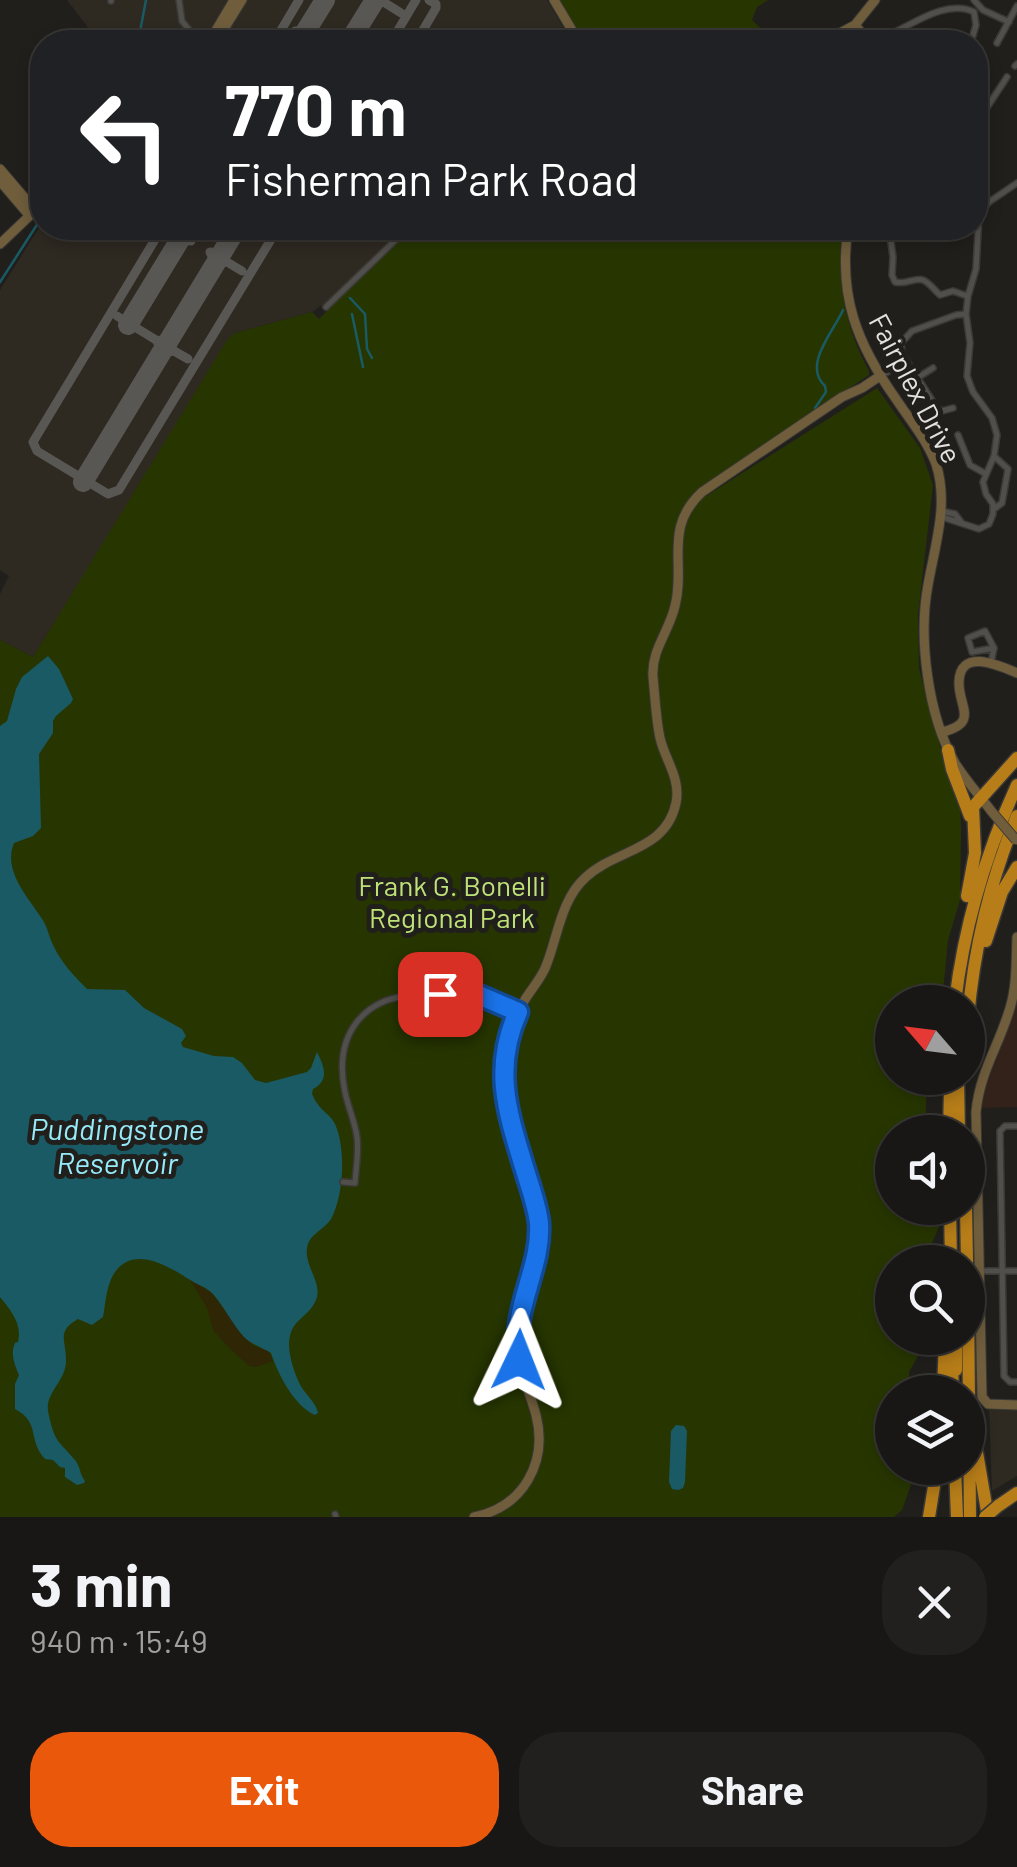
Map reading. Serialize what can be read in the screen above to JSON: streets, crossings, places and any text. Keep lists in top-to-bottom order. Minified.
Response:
{"streets":{"main road":["Fairplex Drive"]},"water":["Puddingstone Reservoir"],"parks":["Frank G. Bonelli Regional Park"],"north":"top left","page":{"turn":["770 m","Fisherman Park Road"],"heading":["3 min","940 m · 15:49"],"buttons":["Exit","Share"]}}
